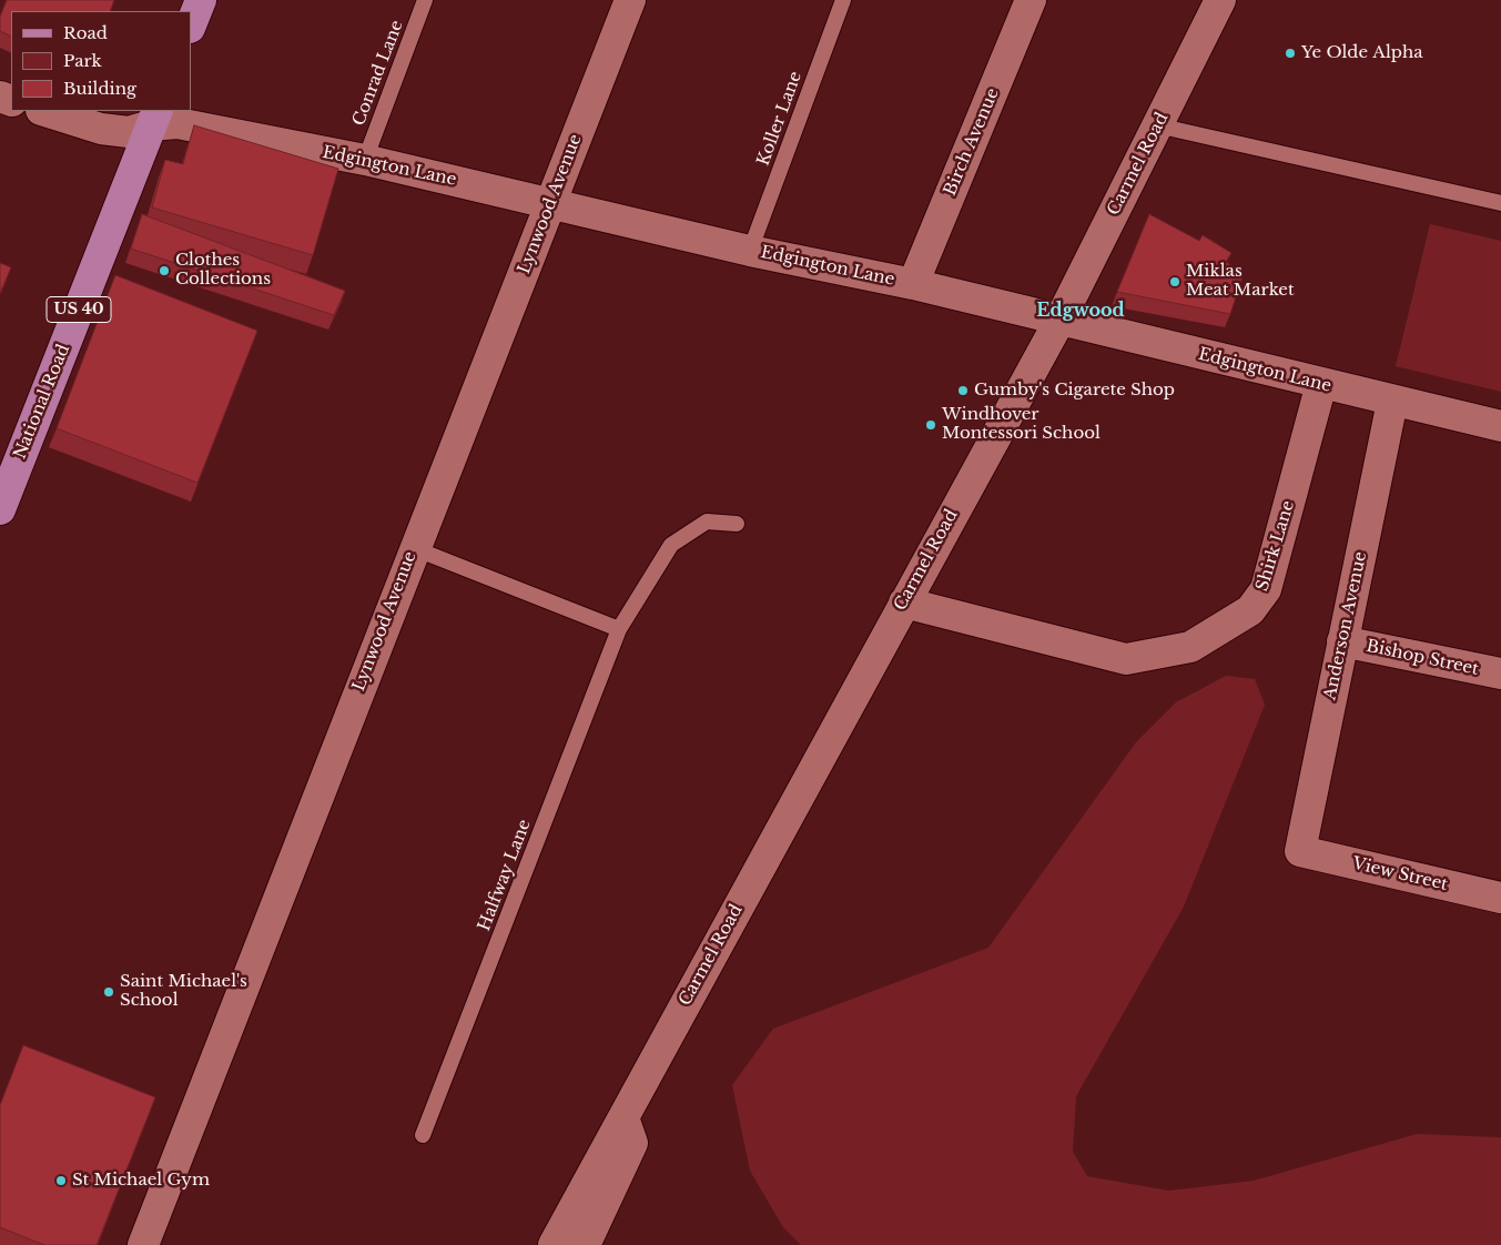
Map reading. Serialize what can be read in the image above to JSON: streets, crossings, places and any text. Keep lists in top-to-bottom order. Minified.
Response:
{"streets":{"main road":["US 40","National Road"],"street":["Birch Avenue","Carmel Road","Edgington Lane","Lynwood Avenue","Shirk Lane","Anderson Avenue","Bishop Street","View Street"],"lane":["Conrad Lane","Koller Lane","Halfway Lane"]},"crossings":[["Conrad Lane","Edgington Lane"],["Koller Lane","Edgington Lane"],["Birch Avenue","Edgington Lane"],["Carmel Road","Edgington Lane"],["Carmel Road","Shirk Lane"],["Edgington Lane","Lynwood Avenue"],["Edgington Lane","National Road"],["Edgington Lane","Shirk Lane"],["Edgington Lane","Anderson Avenue"],["Anderson Avenue","Bishop Street"],["Anderson Avenue","View Street"]],"districts":["Edgwood"],"places":["Ye Olde Alpha","Clothes Collections","Miklas Meat Market","Gumby's Cigarete Shop","Windhover Montessori School","Saint Michael's School","St Michael Gym"],"legend":["Road","Park","Building"]}
